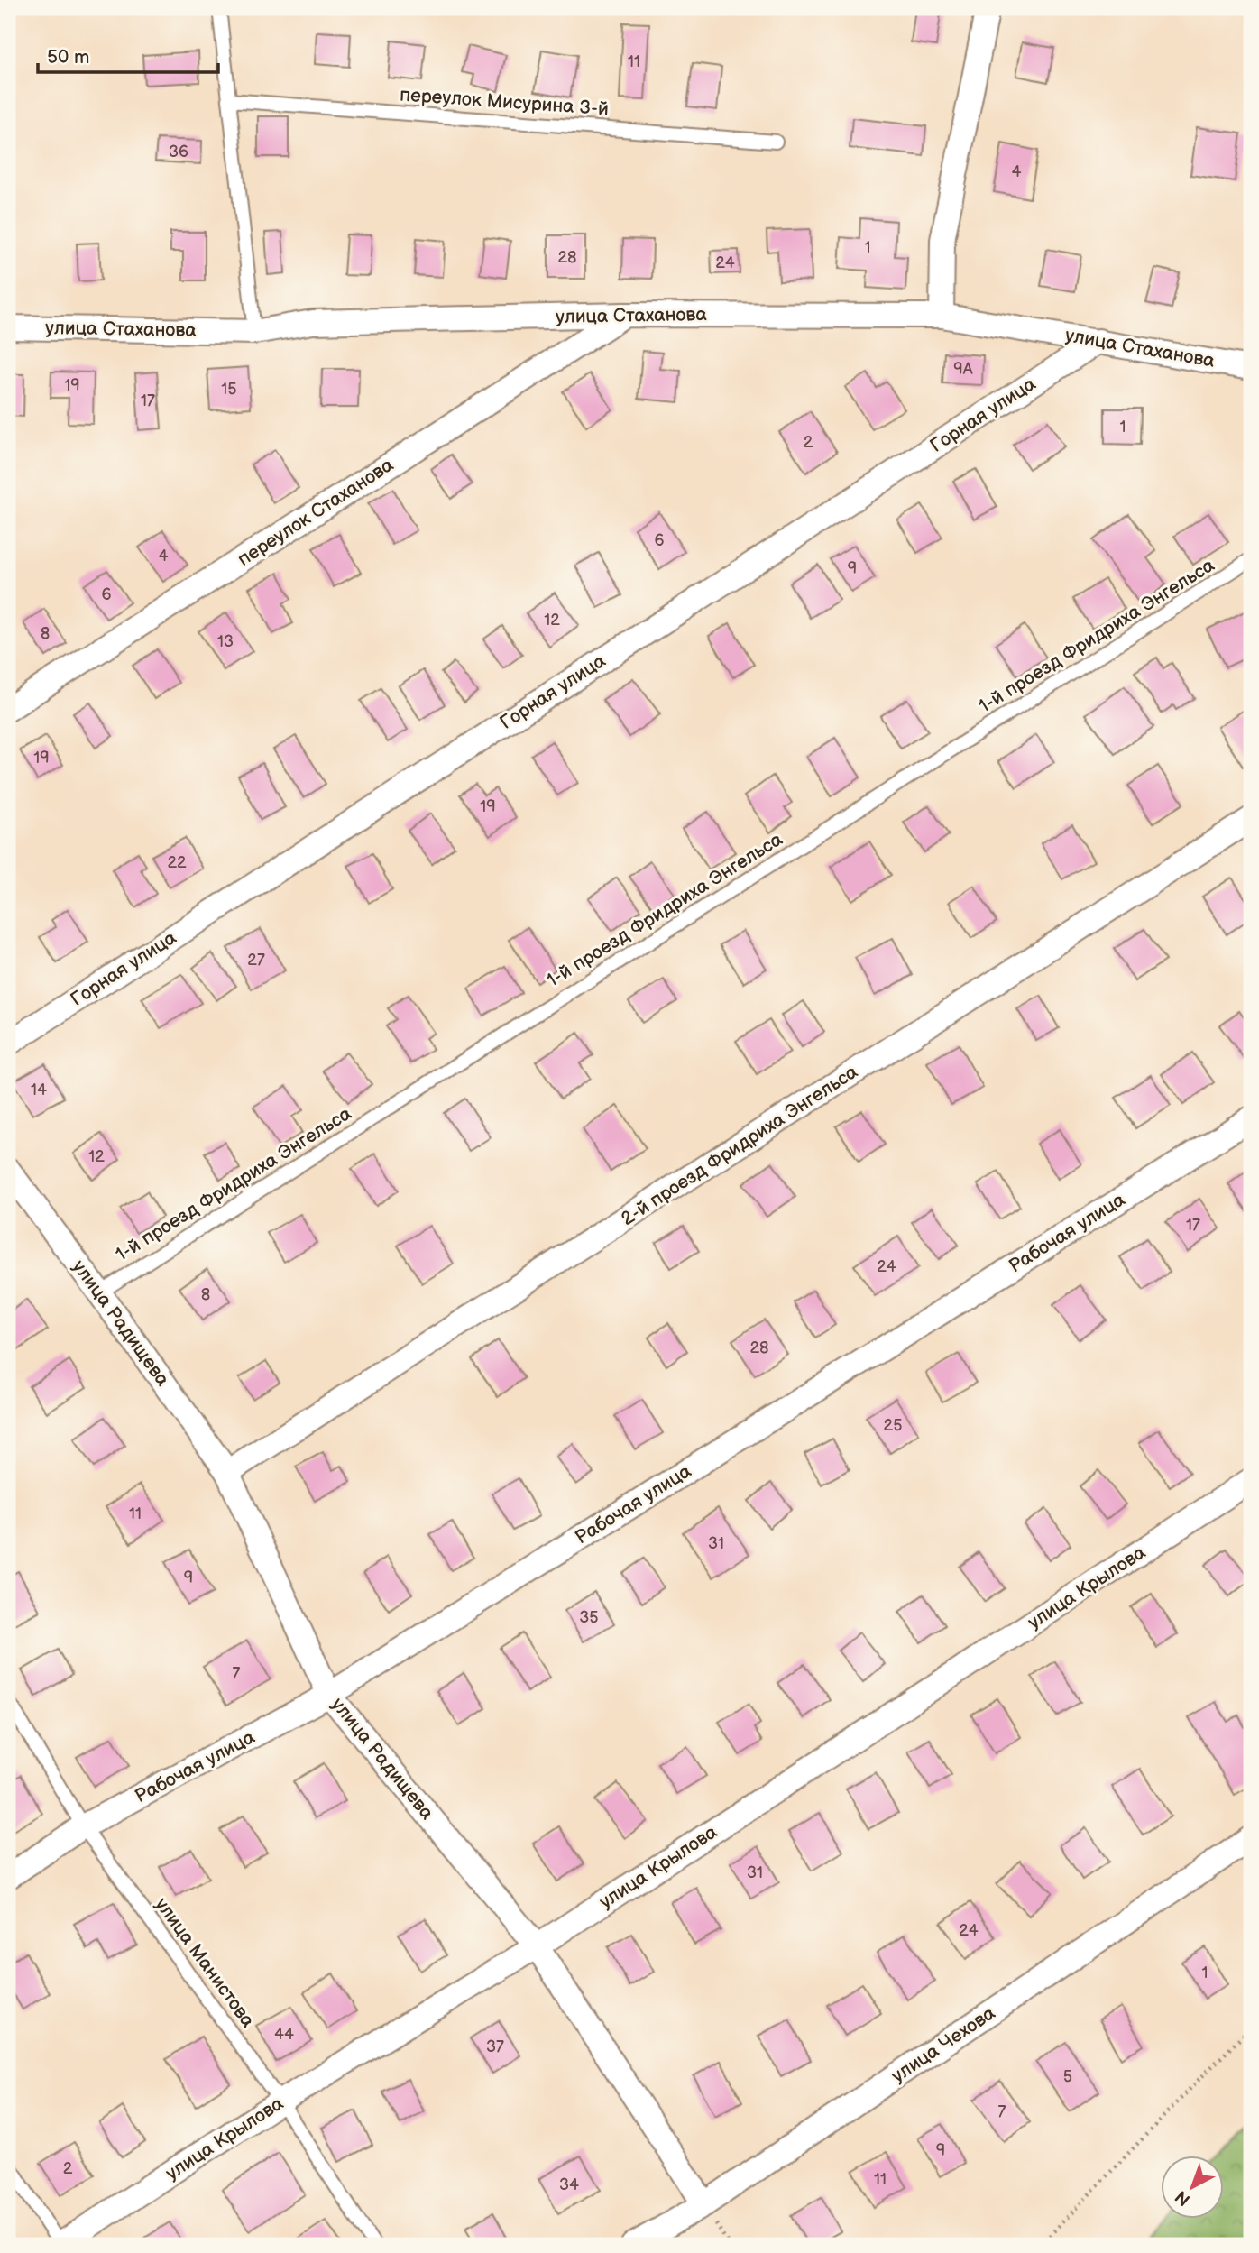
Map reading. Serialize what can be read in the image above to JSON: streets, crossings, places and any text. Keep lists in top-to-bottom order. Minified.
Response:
{"streets":{"street":["улица Стаханова","Горная улица","переулок Стаханова","2-й проезд Фридриха Энгельса","Рабочая улица","улица Радищева","улица Крылова","улица Чехова"],"lane":["переулок Мисурина 3-й","1-й проезд Фридриха Энгельса","улица Манистова"]},"crossings":[["улица Стаханова","Горная улица"],["улица Стаханова","переулок Стаханова"],["1-й проезд Фридриха Энгельса","улица Радищева"],["2-й проезд Фридриха Энгельса","улица Радищева"],["Рабочая улица","улица Радищева"],["Рабочая улица","улица Манистова"],["улица Радищева","улица Крылова"],["улица Радищева","улица Чехова"],["улица Крылова","улица Манистова"]],"house_numbers":["11","36","4","1","28","24","9А","19","15","17","1","2","6","4","9","6","12","8","13","19","19","22","27","14","12","17","24","8","28","25","11","31","9","35","7","31","24","1","44","37","5","7","9","2","11","34"],"scale_bar":"50 m","north":"bottom left"}
